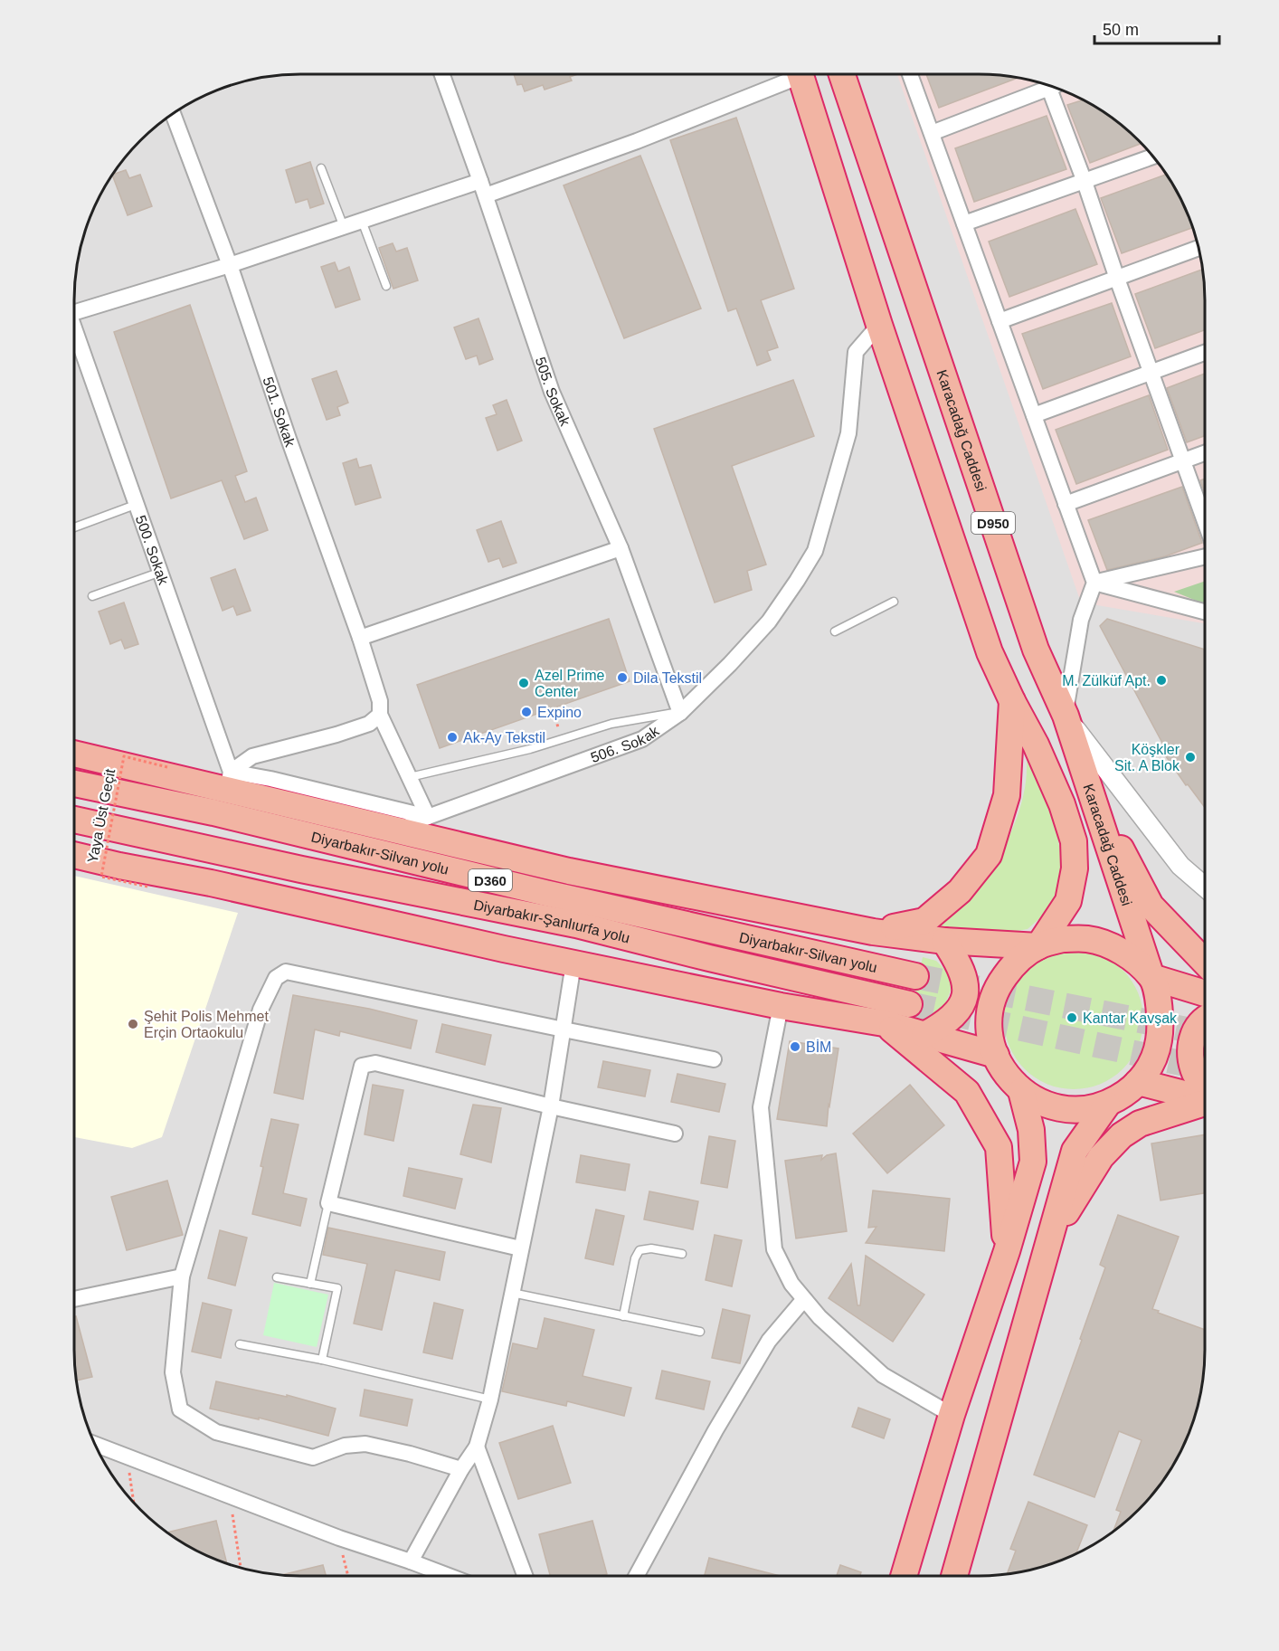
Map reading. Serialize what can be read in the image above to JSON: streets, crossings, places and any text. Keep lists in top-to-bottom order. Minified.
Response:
{"streets":{"highway":["Karacadağ Caddesi","D950","Diyarbakır-Silvan yolu","D360","Diyarbakır-Şanlıurfa yolu"],"street":["505. Sokak","501. Sokak","500. Sokak","506. Sokak"],"path":["Yaya Üst Geçit"]},"crossings":[["505. Sokak","506. Sokak"],["501. Sokak","506. Sokak"],["Karacadağ Caddesi","506. Sokak"]],"places":["Dila Tekstil","M. Zülküf Apt.","Azel Prime Center","Expino","Ak-Ay Tekstil","Köşkler Sit. A Blok","Kantar Kavşak","Şehit Polis Mehmet Erçin Ortaokulu","BİM"],"scale_bar":"50 m"}
